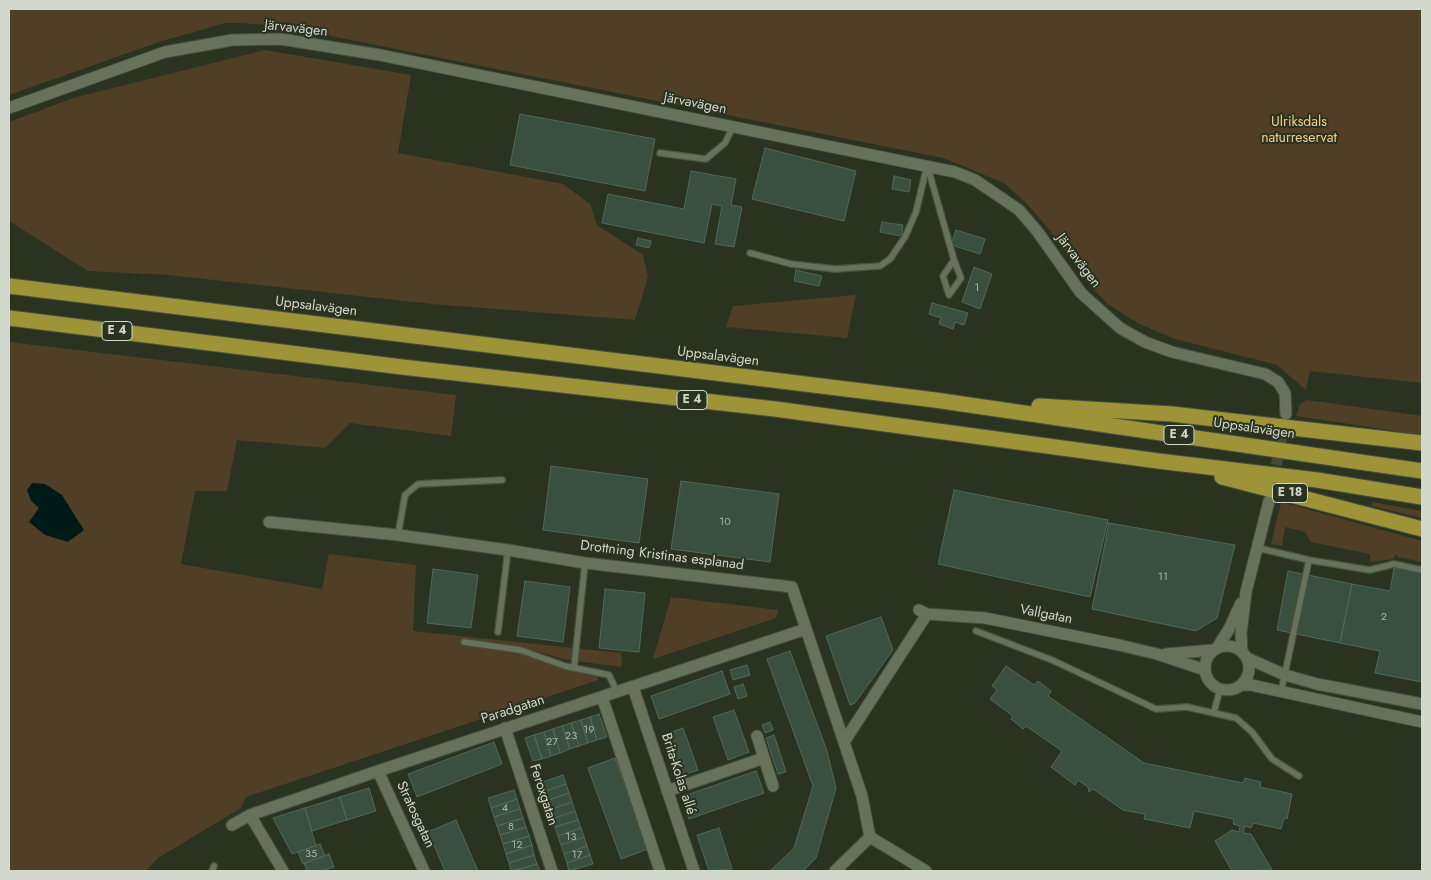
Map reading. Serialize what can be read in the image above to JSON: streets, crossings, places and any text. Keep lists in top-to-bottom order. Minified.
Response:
{"streets":{"highway":["Uppsalavägen","E 4","E 18"],"street":["Järvavägen","Drottning Kristinas esplanad","Vallgatan","Paradgatan","Brita-Kolas allé","Feroxgatan","Stratosgatan"]},"crossings":[["Uppsalavägen","E 4"],["E 4","E 18"],["Drottning Kristinas esplanad","Vallgatan"],["Drottning Kristinas esplanad","Paradgatan"],["Paradgatan","Brita-Kolas allé"],["Paradgatan","Feroxgatan"],["Paradgatan","Stratosgatan"]],"parks":["Ulriksdals naturreservat"],"house_numbers":["1","10","11","2","19","23","27","4","8","13","12","35","17"]}
